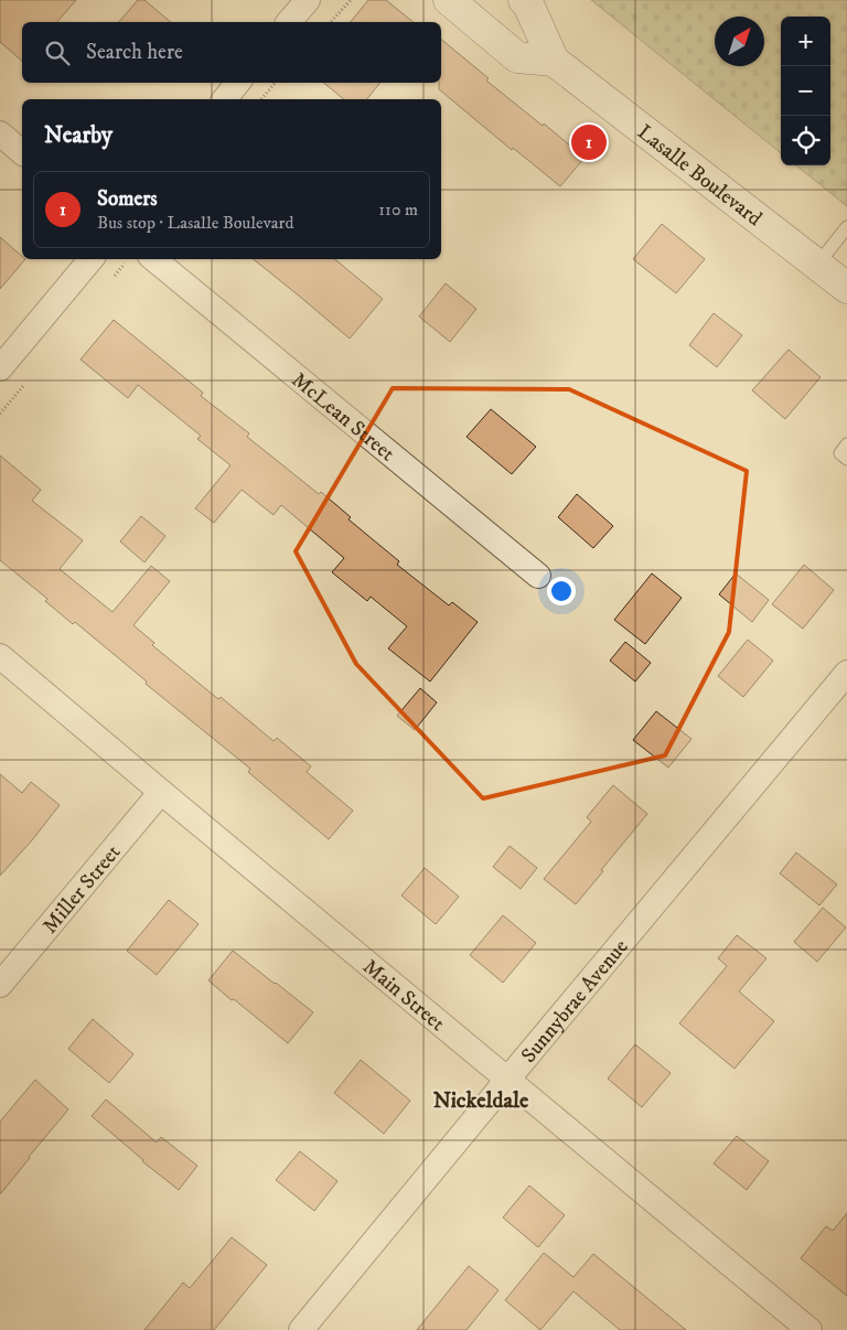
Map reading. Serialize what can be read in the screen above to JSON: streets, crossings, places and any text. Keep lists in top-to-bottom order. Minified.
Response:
{"streets":{"main road":["Lasalle Boulevard"],"street":["McLean Street","Miller Street","Main Street","Sunnybrae Avenue"]},"crossings":[["Miller Street","Main Street"],["Main Street","Sunnybrae Avenue"]],"districts":["Nickeldale"],"north":"top right","page":{"map_buttons":["+","−"],"search":"Search here","heading":"Nearby","pins":"1","list":[{"mark":"1","name":"Somers","note":"Bus stop · Lasalle Boulevard","value":"110 m"}]}}
